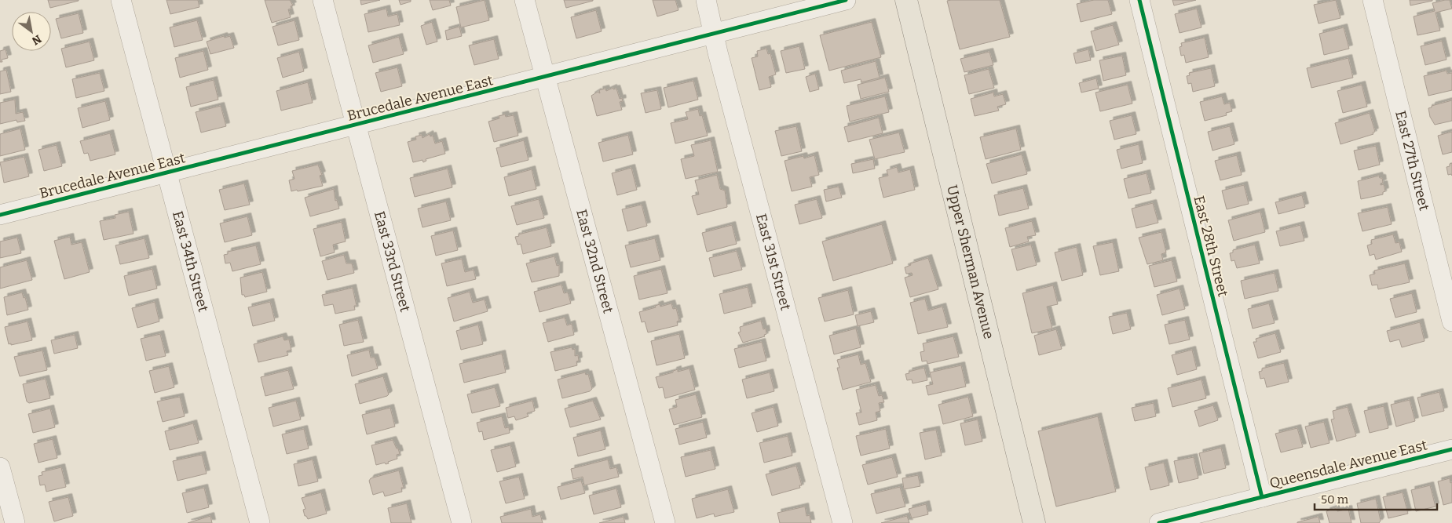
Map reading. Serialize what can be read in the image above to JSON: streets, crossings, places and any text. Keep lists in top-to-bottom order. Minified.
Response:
{"streets":{"main road":["Upper Sherman Avenue"],"street":["Brucedale Avenue East","East 27th Street","East 28th Street","East 34th Street","East 33rd Street","East 32nd Street","East 31st Street","Queensdale Avenue East"]},"crossings":[["Brucedale Avenue East","East 34th Street"],["Brucedale Avenue East","East 33rd Street"],["Brucedale Avenue East","East 32nd Street"],["Brucedale Avenue East","East 31st Street"],["East 28th Street","Queensdale Avenue East"]],"scale_bar":"50 m","north":"bottom right"}
